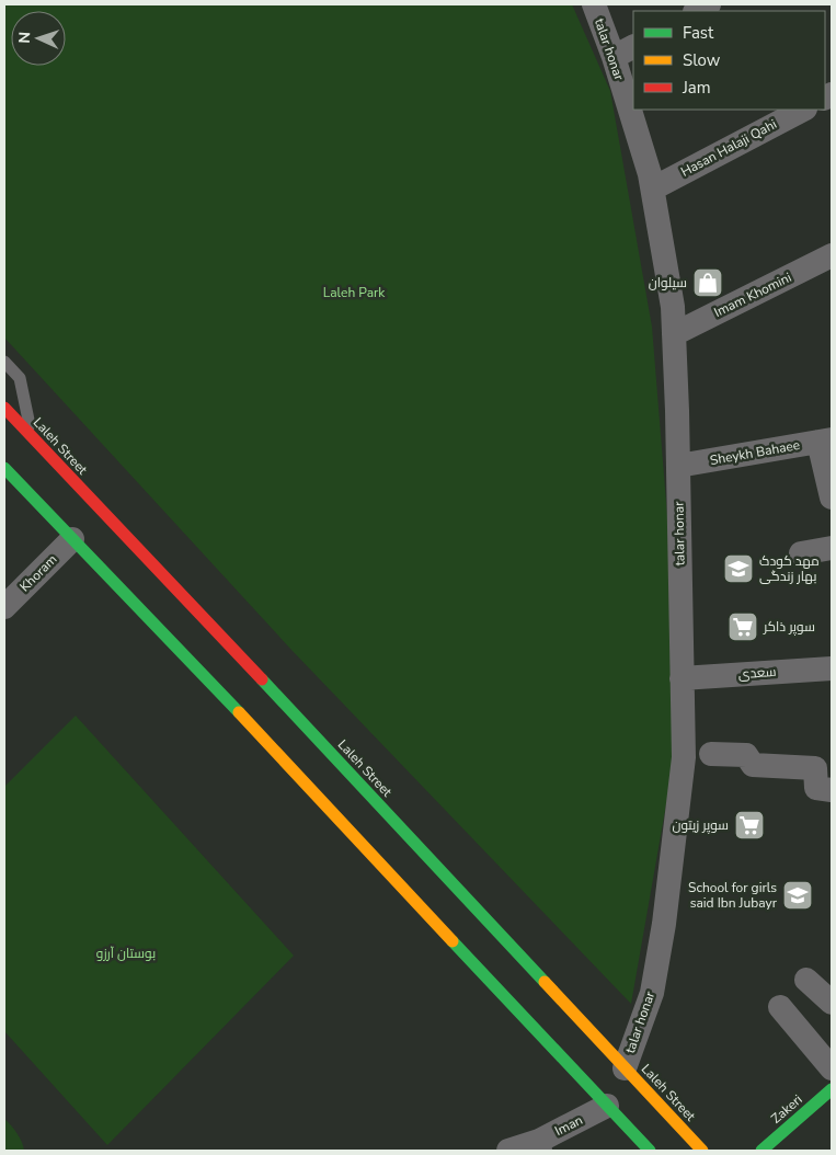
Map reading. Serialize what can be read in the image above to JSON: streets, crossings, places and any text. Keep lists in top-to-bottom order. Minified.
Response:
{"streets":{"main road":["Laleh Street","Zakeri"],"street":["talar honar","Hasan Halaji Qahi","Imam Khomini","Sheykh Bahaee","Khoram","سعدی","Iman"]},"crossings":[["talar honar","Hasan Halaji Qahi"],["talar honar","Imam Khomini"],["talar honar","Laleh Street"],["talar honar","Sheykh Bahaee"],["talar honar","سعدی"]],"parks":["Laleh Park","بوستان آرزو"],"places":{"shop":["سیلوان"],"school or university":["مهد کودک بهار زندگی","School for girls said Ibn Jubayr"],"supermarket":["سوپر ذاکر","سوپر زیتون"]},"legend":["Fast","Slow","Jam"],"north":"left"}
